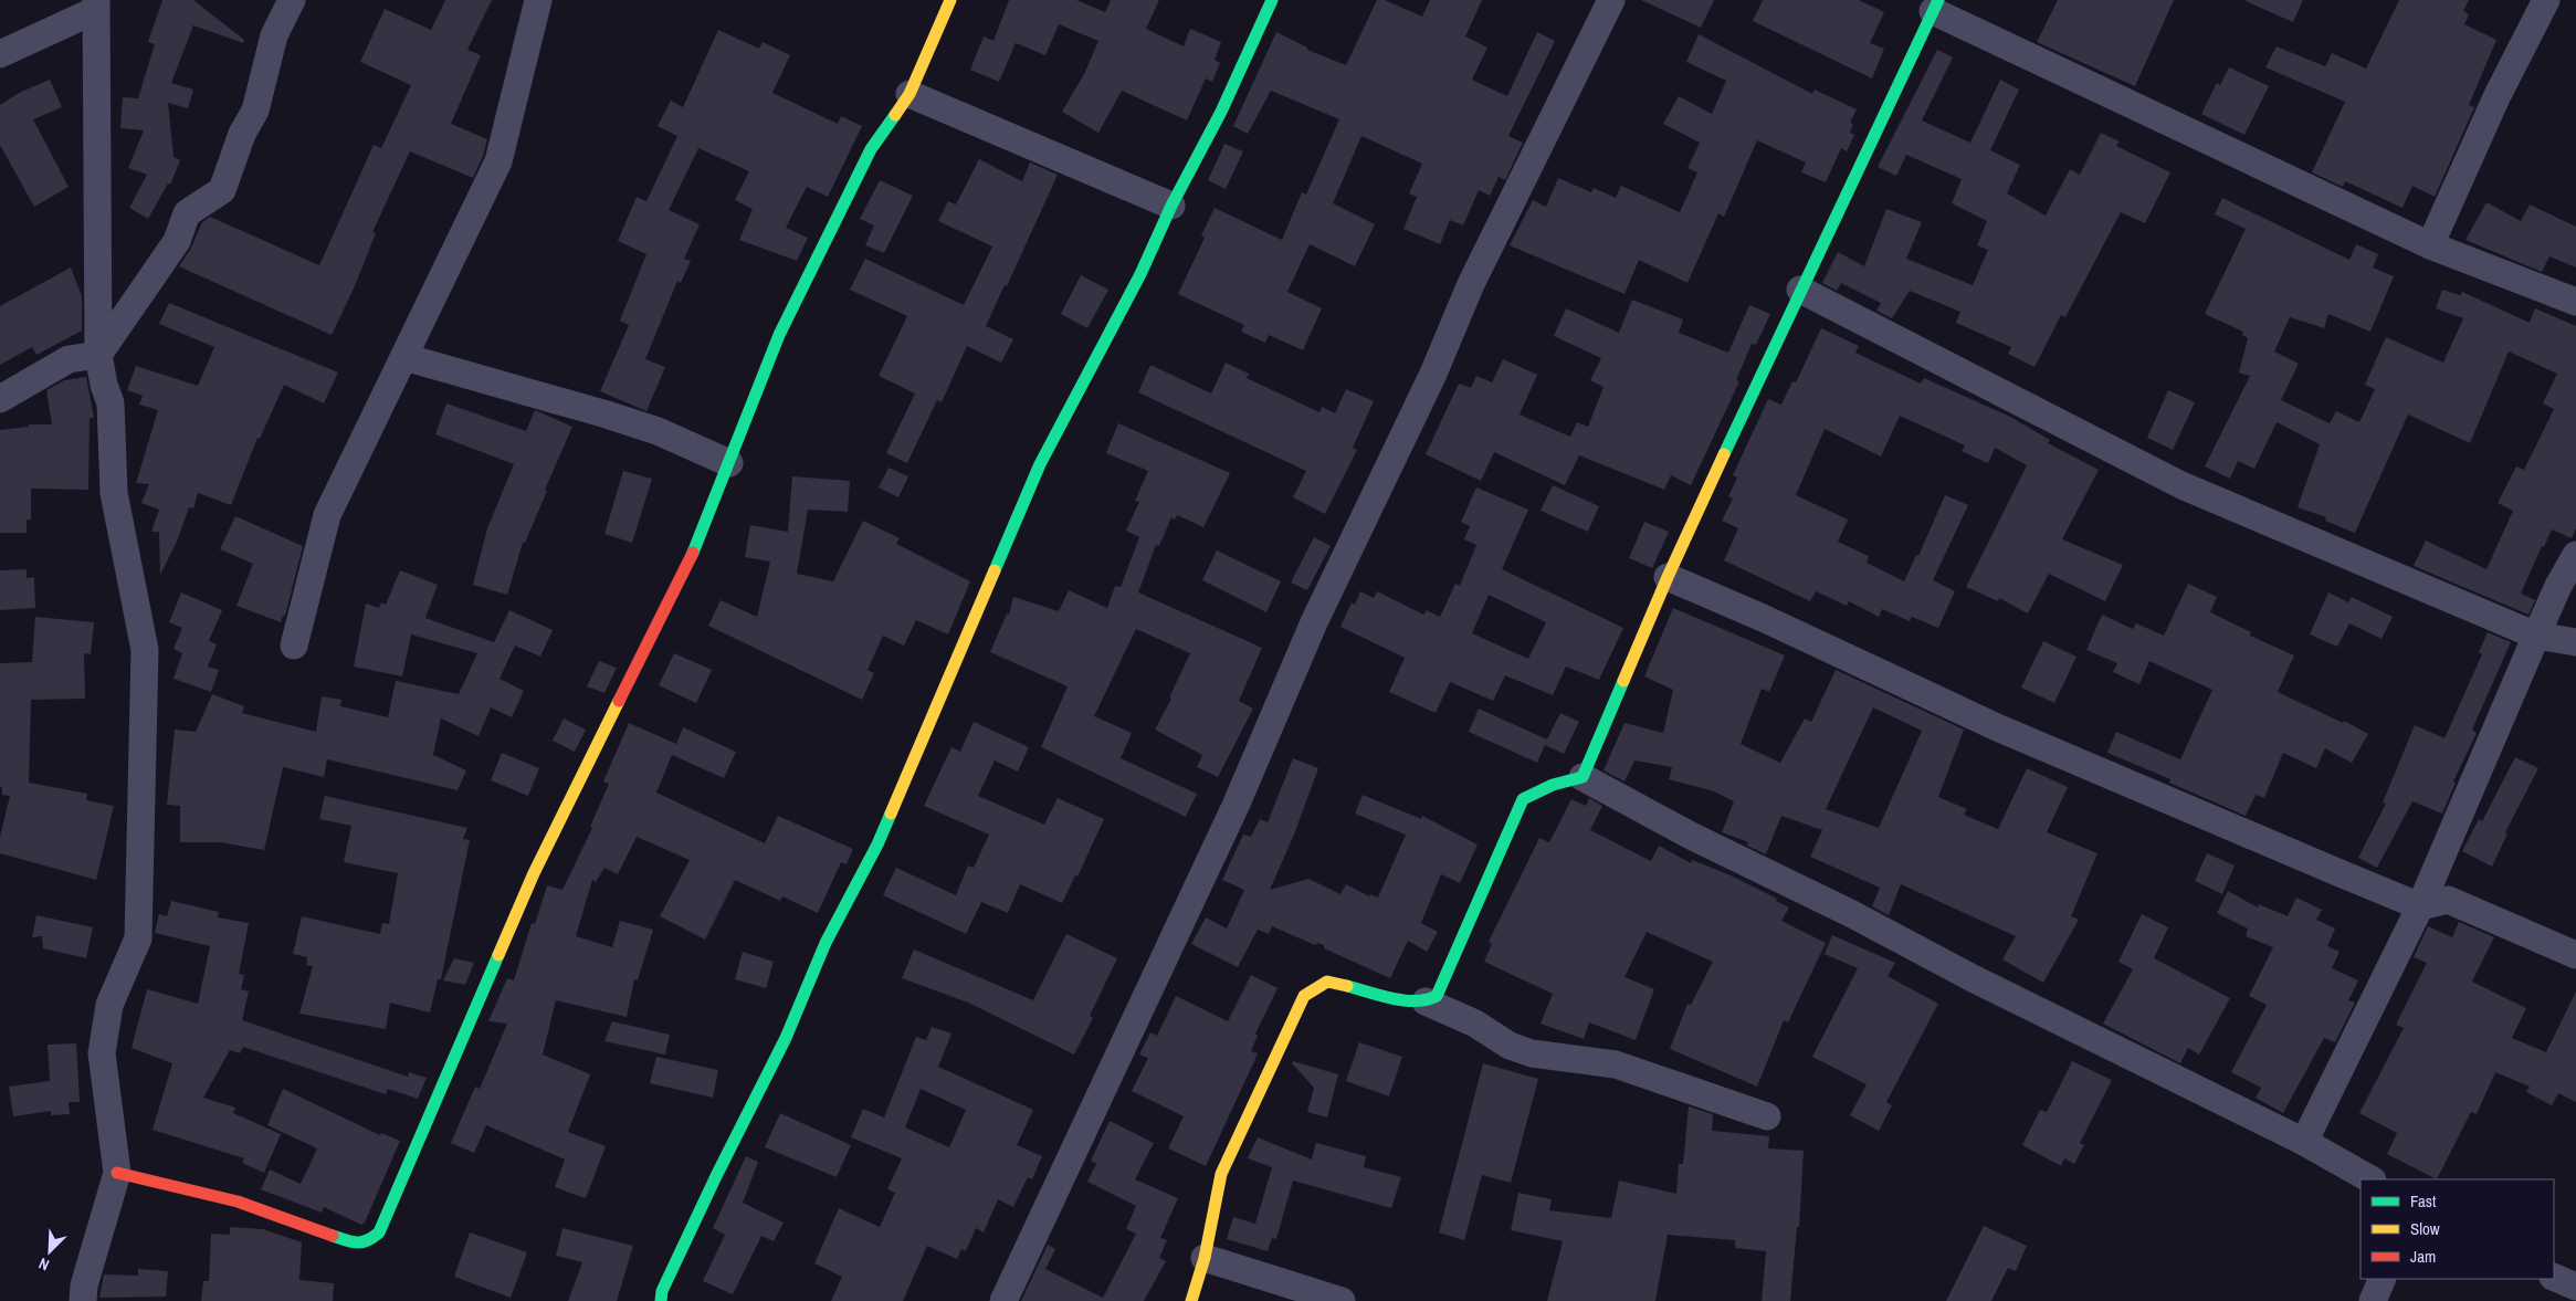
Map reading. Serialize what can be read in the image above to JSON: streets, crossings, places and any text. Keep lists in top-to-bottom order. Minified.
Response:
{"legend":["Fast","Slow","Jam"],"north":"bottom left"}
